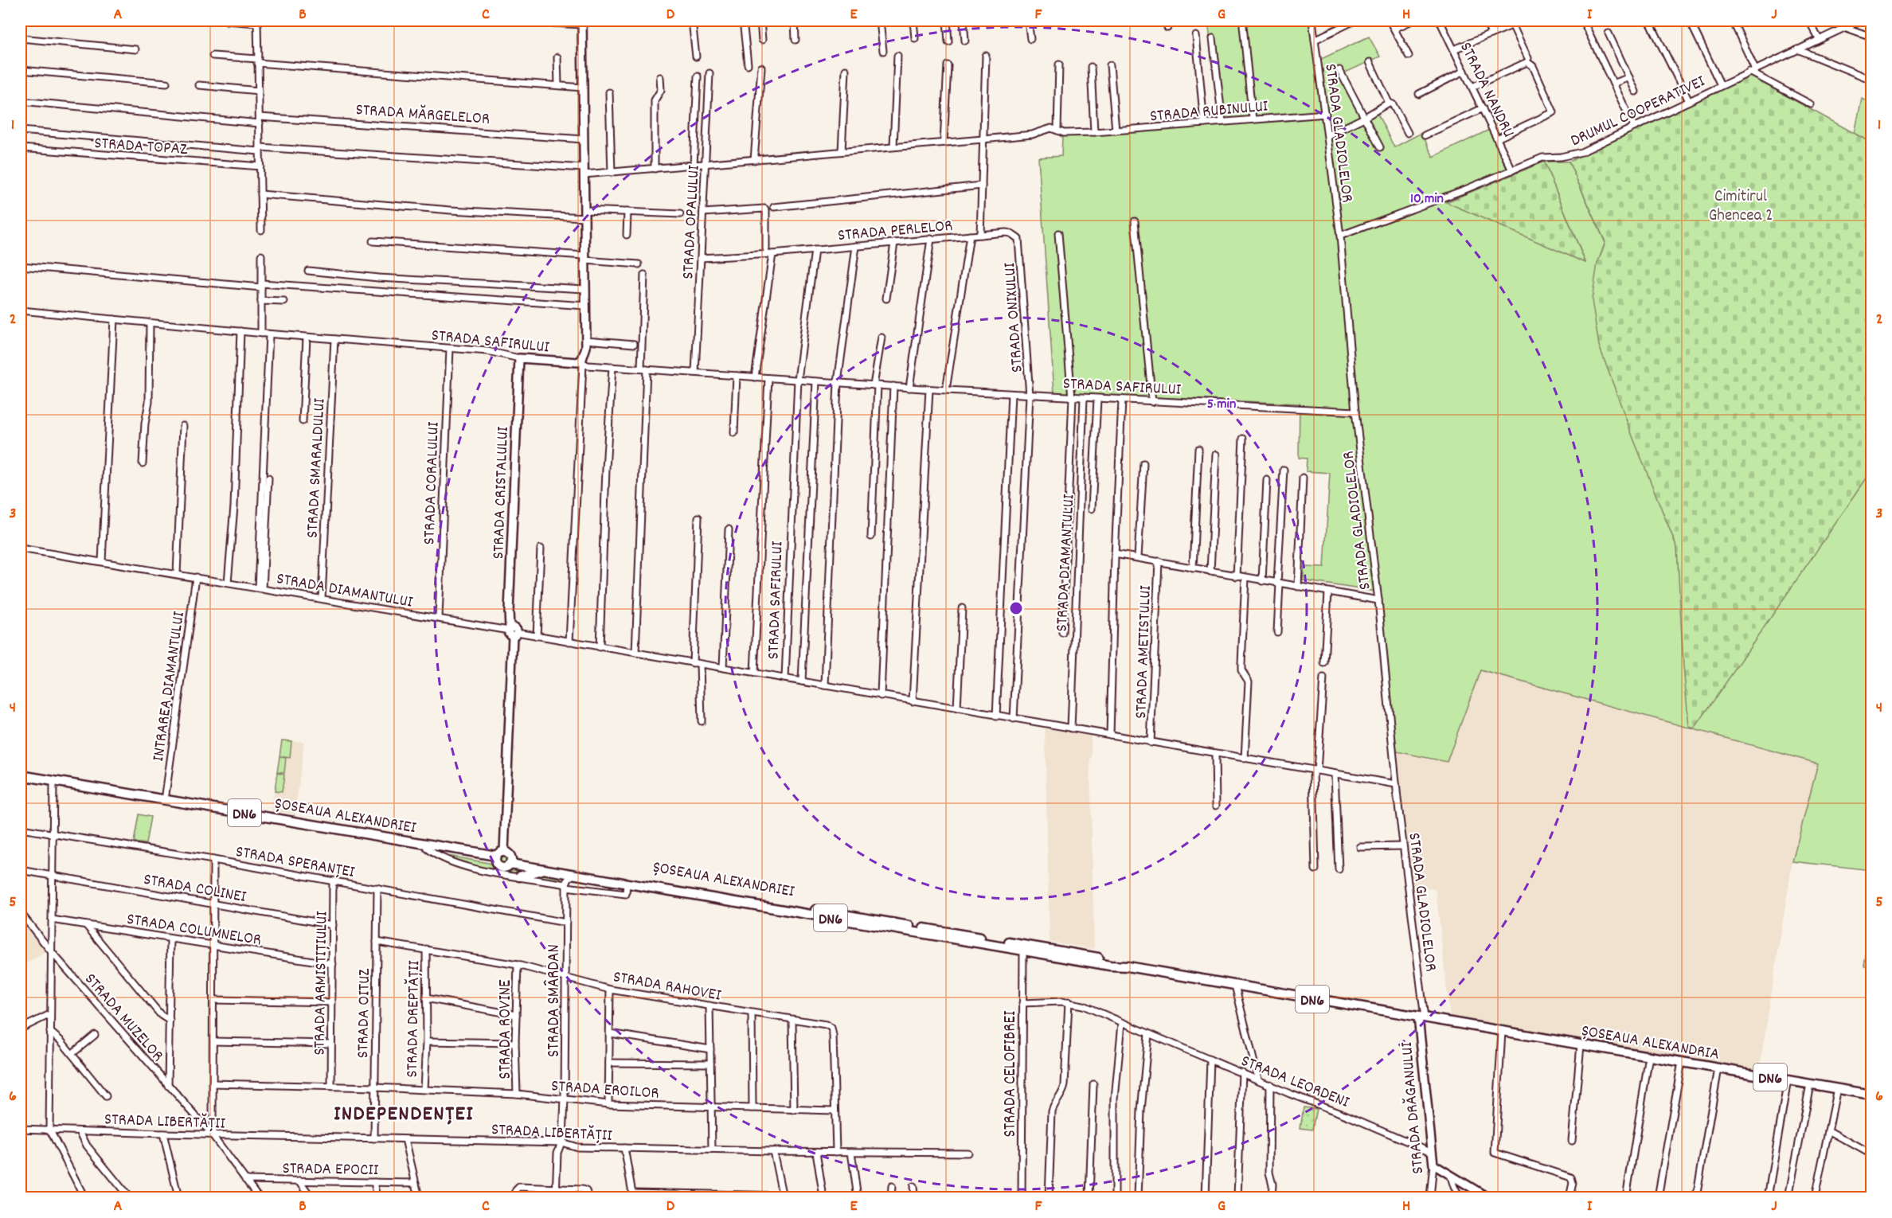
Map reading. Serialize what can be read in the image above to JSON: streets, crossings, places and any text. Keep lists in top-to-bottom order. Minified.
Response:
{"streets":{"main road":["DN6","ȘOSEAUA ALEXANDRIEI","ȘOSEAUA ALEXANDRIA"],"street":["STRADA NANDRU","STRADA RUBINULUI","DRUMUL COOPERATIVEI","STRADA MĂRGELELOR","STRADA GLADIOLELOR","STRADA TOPAZ","STRADA OPALULUI","STRADA PERLELOR","STRADA ONIXULUI","STRADA SAFIRULUI","STRADA SMARALDULUI","STRADA CORALULUI","STRADA CRISTALULUI","STRADA DIAMANTULUI","STRADA AMETISTULUI","INTRAREA DIAMANTULUI","STRADA SPERANȚEI","STRADA COLINEI","STRADA COLUMNELOR","STRADA ARMISTIȚIULUI","STRADA RAHOVEI","STRADA SMÂRDAN","STRADA OITUZ","STRADA MUZELOR","STRADA DREPTĂȚII","STRADA ROVINE","STRADA CELOFIBREI","STRADA LEORDENI","STRADA EROILOR","STRADA DRĂGANULUI","STRADA LIBERTĂȚII","STRADA EPOCII"]},"crossings":[["STRADA NANDRU","DRUMUL COOPERATIVEI"],["STRADA RUBINULUI","STRADA GLADIOLELOR"],["STRADA RUBINULUI","STRADA OPALULUI"],["DRUMUL COOPERATIVEI","STRADA GLADIOLELOR"],["STRADA MĂRGELELOR","STRADA TOPAZ"],["STRADA GLADIOLELOR","STRADA SAFIRULUI"],["STRADA GLADIOLELOR","STRADA DIAMANTULUI"],["STRADA GLADIOLELOR","STRADA AMETISTULUI"],["STRADA GLADIOLELOR","ȘOSEAUA ALEXANDRIEI"],["STRADA GLADIOLELOR","ȘOSEAUA ALEXANDRIA"],["STRADA GLADIOLELOR","STRADA DRĂGANULUI"],["STRADA OPALULUI","STRADA PERLELOR"],["STRADA OPALULUI","STRADA SAFIRULUI"],["STRADA PERLELOR","STRADA ONIXULUI"],["STRADA ONIXULUI","STRADA SAFIRULUI"],["STRADA SAFIRULUI","STRADA SMARALDULUI"],["STRADA SAFIRULUI","STRADA CORALULUI"],["STRADA SAFIRULUI","STRADA CRISTALULUI"],["STRADA SAFIRULUI","STRADA DIAMANTULUI"],["STRADA SMARALDULUI","STRADA DIAMANTULUI"],["STRADA CORALULUI","STRADA DIAMANTULUI"],["STRADA CRISTALULUI","STRADA DIAMANTULUI"],["STRADA CRISTALULUI","DN6"],["STRADA CRISTALULUI","ȘOSEAUA ALEXANDRIEI"],["STRADA DIAMANTULUI","STRADA AMETISTULUI"],["STRADA DIAMANTULUI","INTRAREA DIAMANTULUI"],["INTRAREA DIAMANTULUI","ȘOSEAUA ALEXANDRIEI"],["DN6","ȘOSEAUA ALEXANDRIEI"],["ȘOSEAUA ALEXANDRIEI","ȘOSEAUA ALEXANDRIA"],["ȘOSEAUA ALEXANDRIEI","STRADA CELOFIBREI"],["ȘOSEAUA ALEXANDRIEI","STRADA DRĂGANULUI"],["STRADA SPERANȚEI","STRADA ARMISTIȚIULUI"],["STRADA SPERANȚEI","STRADA SMÂRDAN"],["STRADA SPERANȚEI","STRADA OITUZ"],["STRADA COLINEI","STRADA ARMISTIȚIULUI"],["STRADA COLUMNELOR","STRADA ARMISTIȚIULUI"],["STRADA ARMISTIȚIULUI","STRADA EROILOR"],["STRADA RAHOVEI","STRADA SMÂRDAN"],["STRADA RAHOVEI","STRADA OITUZ"],["STRADA RAHOVEI","STRADA DREPTĂȚII"],["STRADA RAHOVEI","STRADA ROVINE"],["STRADA RAHOVEI","STRADA EROILOR"],["STRADA RAHOVEI","STRADA LIBERTĂȚII"],["STRADA SMÂRDAN","STRADA EROILOR"],["STRADA SMÂRDAN","STRADA LIBERTĂȚII"],["STRADA OITUZ","STRADA EROILOR"],["STRADA OITUZ","STRADA LIBERTĂȚII"],["STRADA MUZELOR","STRADA LIBERTĂȚII"],["STRADA MUZELOR","STRADA EPOCII"],["STRADA DREPTĂȚII","STRADA EROILOR"],["STRADA ROVINE","STRADA EROILOR"],["ȘOSEAUA ALEXANDRIA","STRADA DRĂGANULUI"],["STRADA CELOFIBREI","STRADA LEORDENI"],["STRADA LEORDENI","STRADA DRĂGANULUI"]],"districts":["INDEPENDENȚEI"],"parks":["Cimitirul Ghencea 2"],"grid":{"columns":["A","B","C","D","E","F","G","H","I","J"],"rows":["1","2","3","4","5","6"]},"rings":["10 min","5 min"]}
